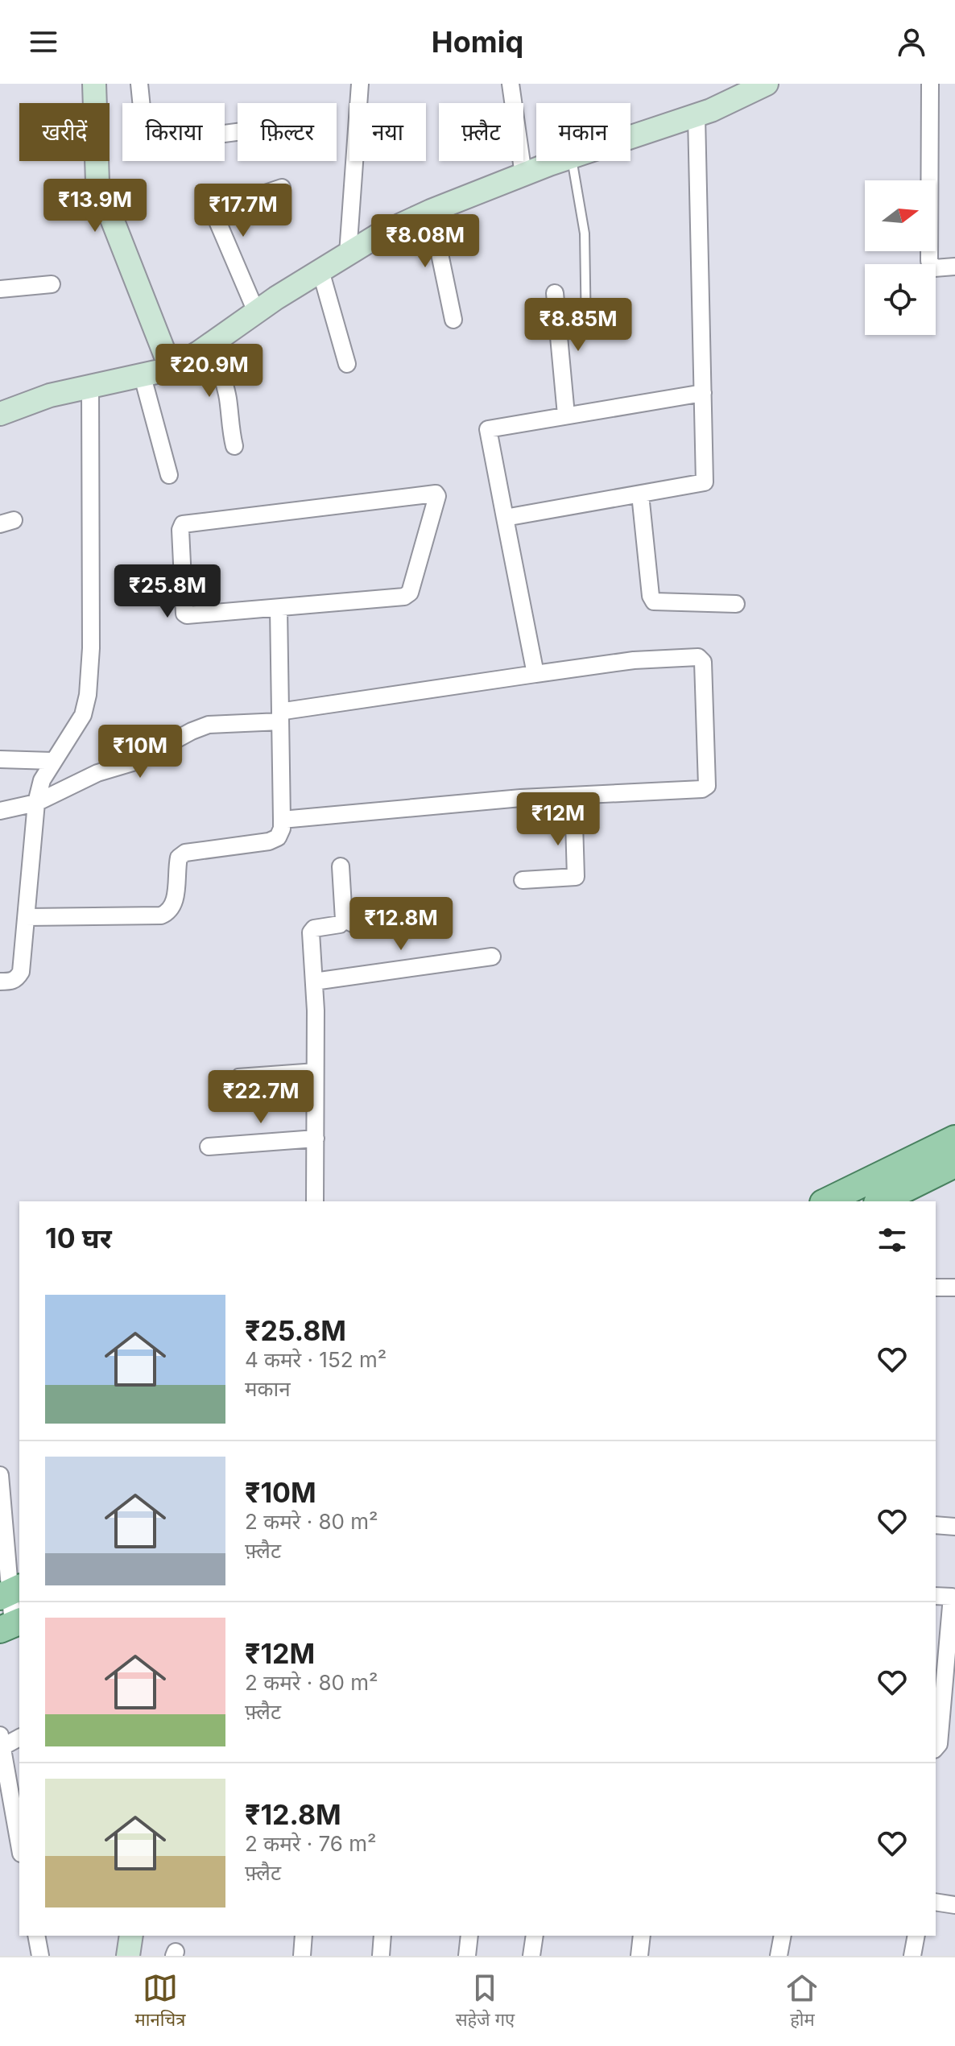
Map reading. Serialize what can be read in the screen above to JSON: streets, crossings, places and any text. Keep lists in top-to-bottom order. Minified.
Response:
{"north":"right","page":{"header":"Homiq","chip":["खरीदें","किराया","फ़िल्टर","नया","फ़्लैट","मकान"],"price":["₹13.9M","₹17.7M","₹8.08M","₹8.85M","₹20.9M","₹25.8M","₹10M","₹12M","₹12.8M","₹22.7M"],"heading":"10 घर","list":[{"name":"₹25.8M","note":"4 कमरे · 152 m² · मकान"},{"name":"₹10M","note":"2 कमरे · 80 m² · फ़्लैट"},{"name":"₹12M","note":"2 कमरे · 80 m² · फ़्लैट"},{"name":"₹12.8M","note":"2 कमरे · 76 m² · फ़्लैट"}],"tabs":["मानचित्र","सहेजे गए","होम"]}}
